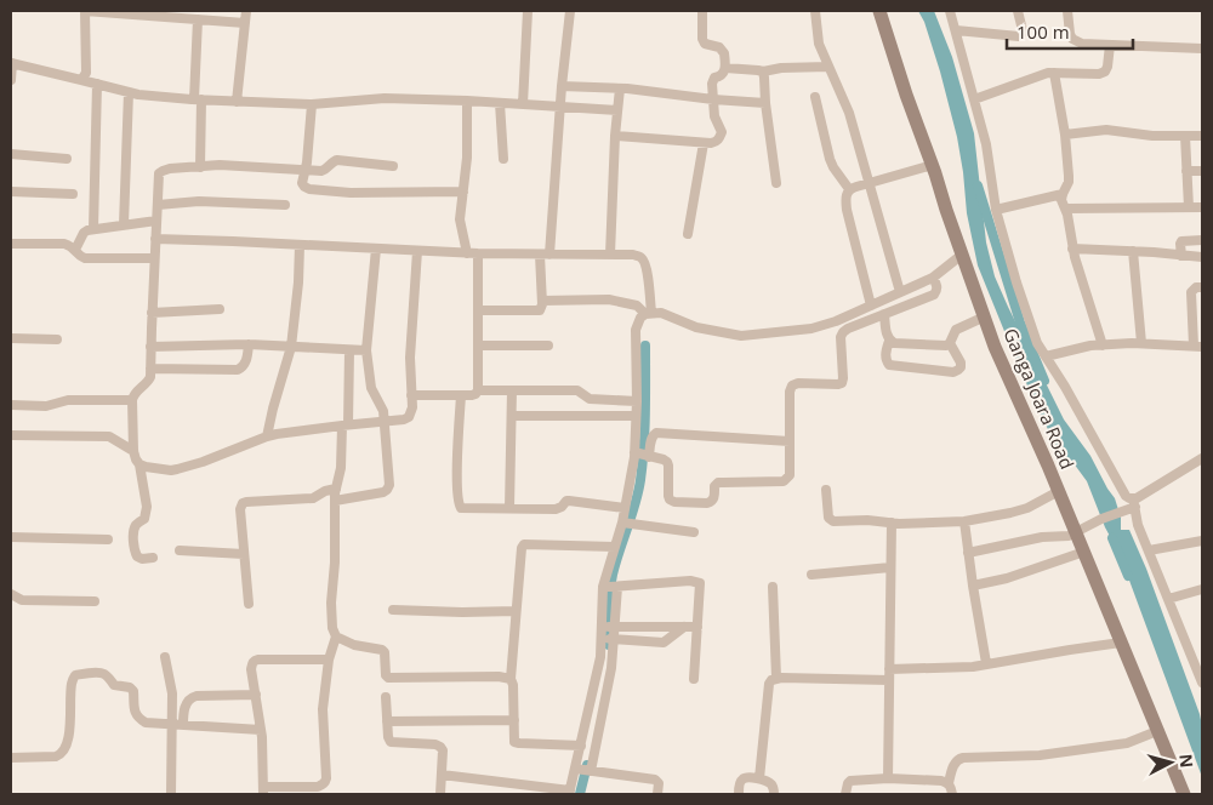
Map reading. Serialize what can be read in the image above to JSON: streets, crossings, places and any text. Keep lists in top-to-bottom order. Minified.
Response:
{"streets":{"main road":["Ganga Joara Road"]},"scale_bar":"100 m","north":"right"}
